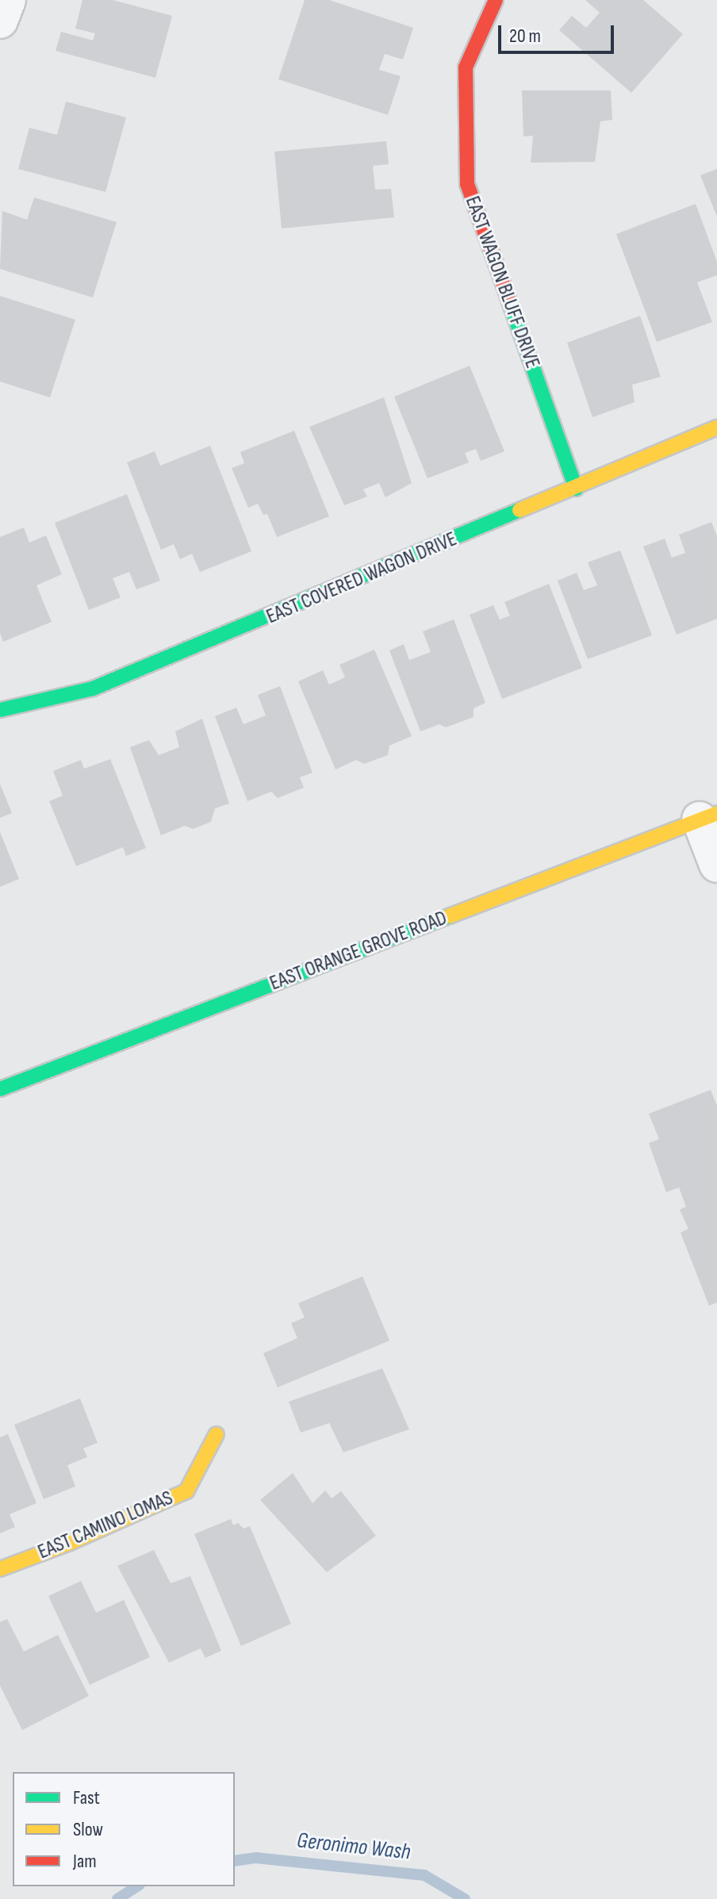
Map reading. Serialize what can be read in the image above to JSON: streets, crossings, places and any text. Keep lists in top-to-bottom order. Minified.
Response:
{"streets":{"street":["EAST WAGON BLUFF DRIVE","EAST COVERED WAGON DRIVE","EAST ORANGE GROVE ROAD","EAST CAMINO LOMAS"]},"crossings":[["EAST WAGON BLUFF DRIVE","EAST COVERED WAGON DRIVE"]],"water":["Geronimo Wash"],"legend":["Fast","Slow","Jam"],"scale_bar":"20 m"}
